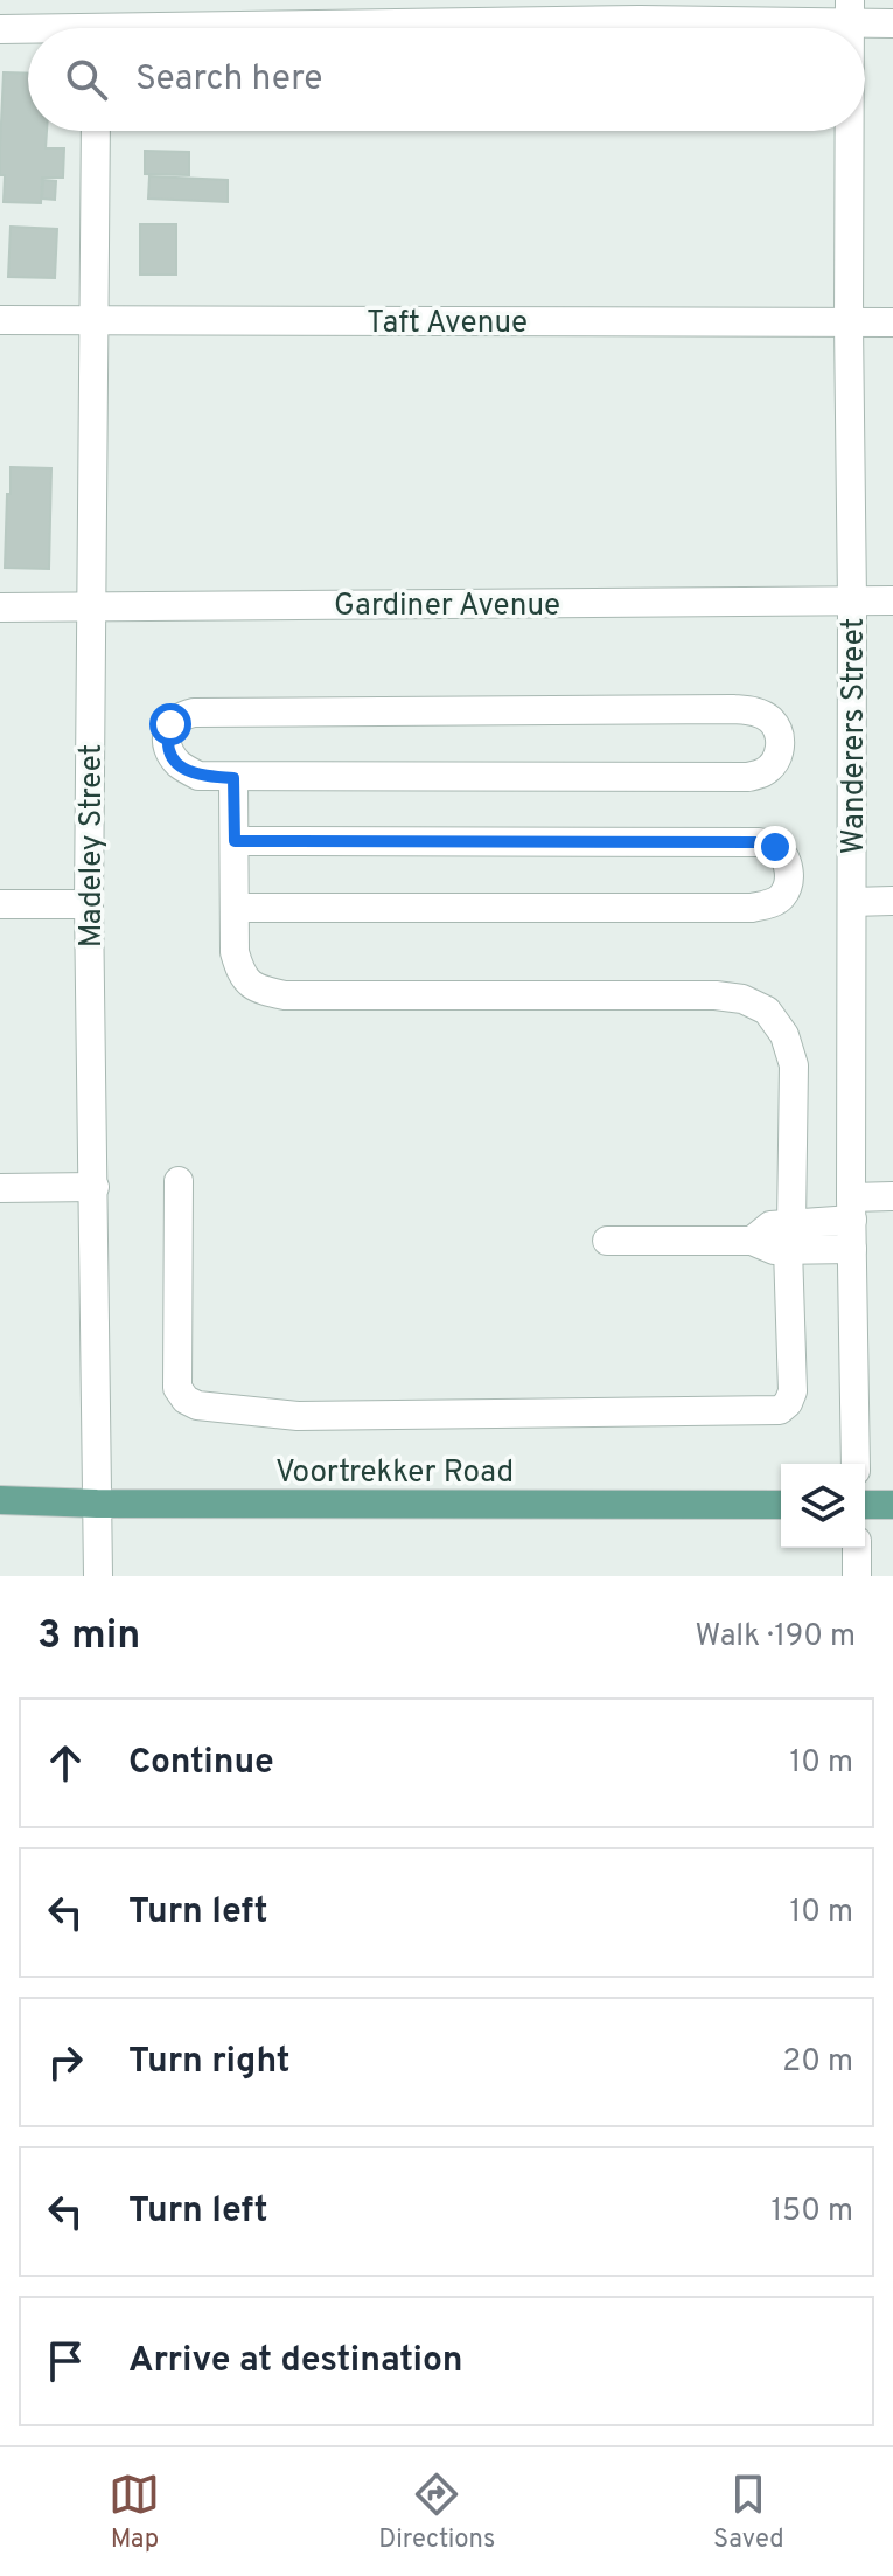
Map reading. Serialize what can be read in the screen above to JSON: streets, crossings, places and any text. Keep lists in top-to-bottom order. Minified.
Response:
{"streets":{"main road":["Voortrekker Road"],"street":["Taft Avenue","Gardiner Avenue","Wanderers Street","Madeley Street"]},"crossings":[["Taft Avenue","Wanderers Street"],["Taft Avenue","Madeley Street"],["Gardiner Avenue","Wanderers Street"],["Gardiner Avenue","Madeley Street"],["Madeley Street","Voortrekker Road"]],"page":{"search":"Search here","heading":["3 min","Walk · 190 m"],"list":[["Continue","10 m"],["Turn left","10 m"],["Turn right","20 m"],["Turn left","150 m"],"Arrive at destination"],"nav":["Map","Directions","Saved"]}}
